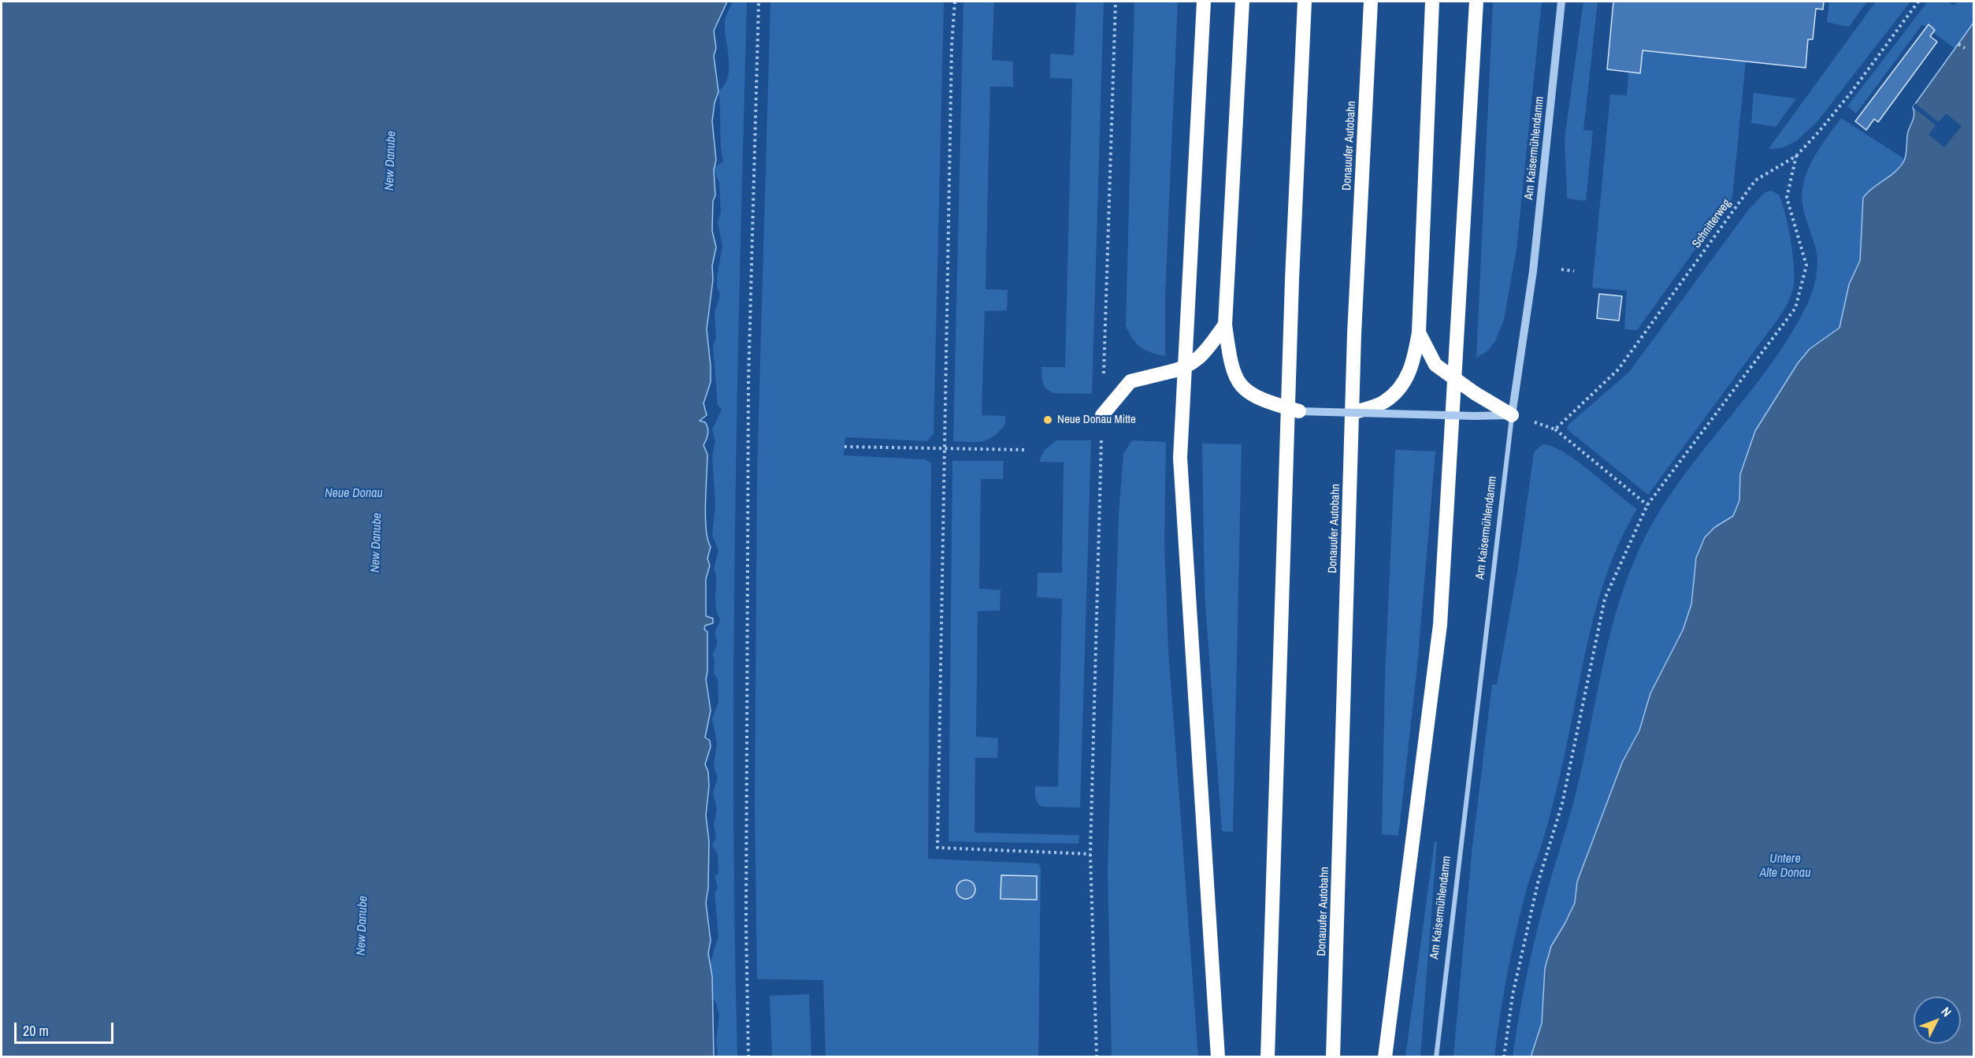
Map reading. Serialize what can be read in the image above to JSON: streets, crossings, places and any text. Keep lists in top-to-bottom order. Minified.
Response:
{"streets":{"highway":["Donauufer Autobahn"],"street":["Am Kaisermühlendamm"],"path":["Schnitterweg"]},"water":["New Danube","Neue Donau","Untere Alte Donau"],"places":["Neue Donau Mitte"],"scale_bar":"20 m","north":"top right"}
